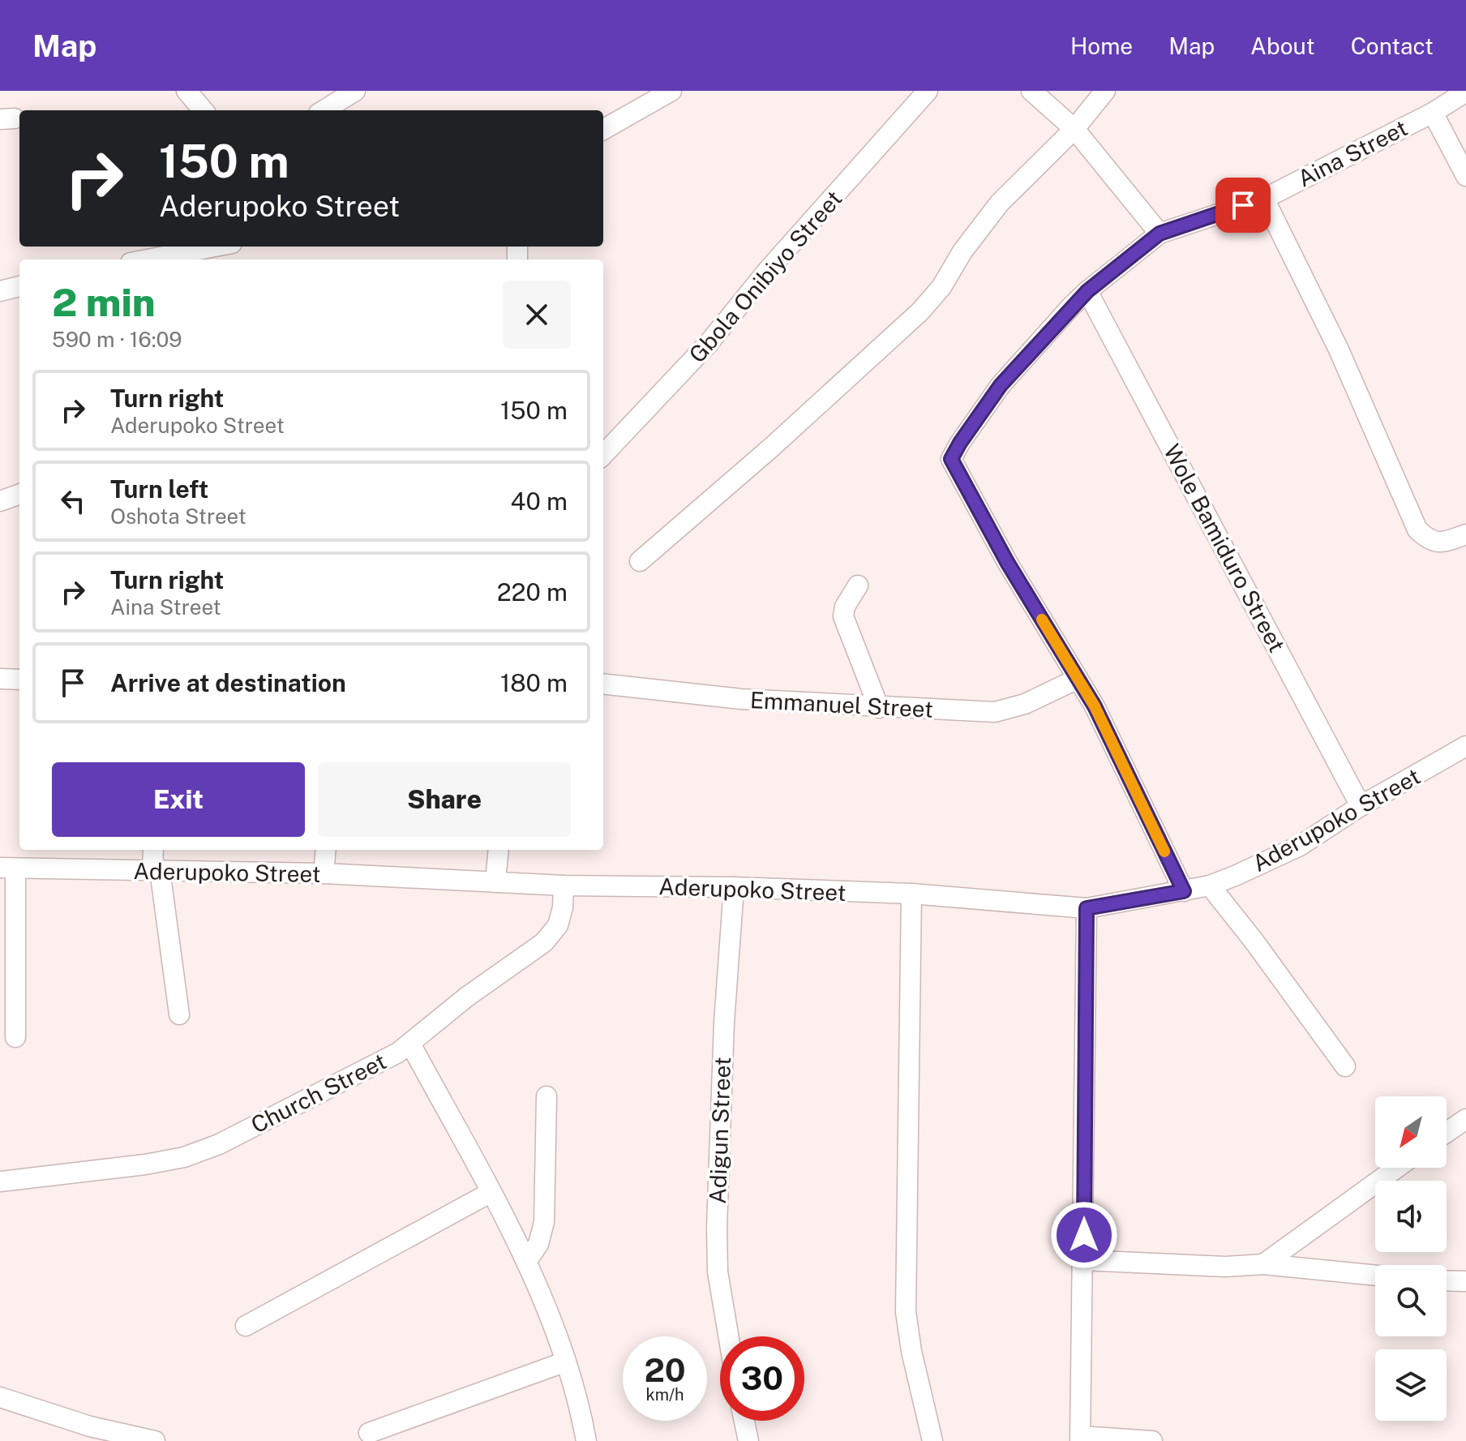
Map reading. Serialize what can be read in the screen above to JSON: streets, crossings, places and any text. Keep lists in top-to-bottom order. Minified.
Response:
{"streets":{"street":["Aina Street","Gbola Onibiyo Street","Wole Bamiduro Street","Emmanuel Street","Aderupoko Street","Church Street","Adigun Street"]},"crossings":[["Aina Street","Wole Bamiduro Street"],["Aina Street","Emmanuel Street"],["Wole Bamiduro Street","Aderupoko Street"],["Aderupoko Street","Church Street"],["Aderupoko Street","Adigun Street"]],"north":"bottom left","page":{"header":"Map","nav":["Home","Map","About","Contact"],"turn":["150 m","Aderupoko Street"],"heading":["2 min","590 m · 16:09"],"list":[{"name":"Turn right","note":"Aderupoko Street","value":"150 m"},{"name":"Turn left","note":"Oshota Street","value":"40 m"},{"name":"Turn right","note":"Aina Street","value":"220 m"},{"name":"Arrive at destination","value":"180 m"}],"buttons":["Exit","Share"],"speed":"20 km/h","limit":"30"}}
